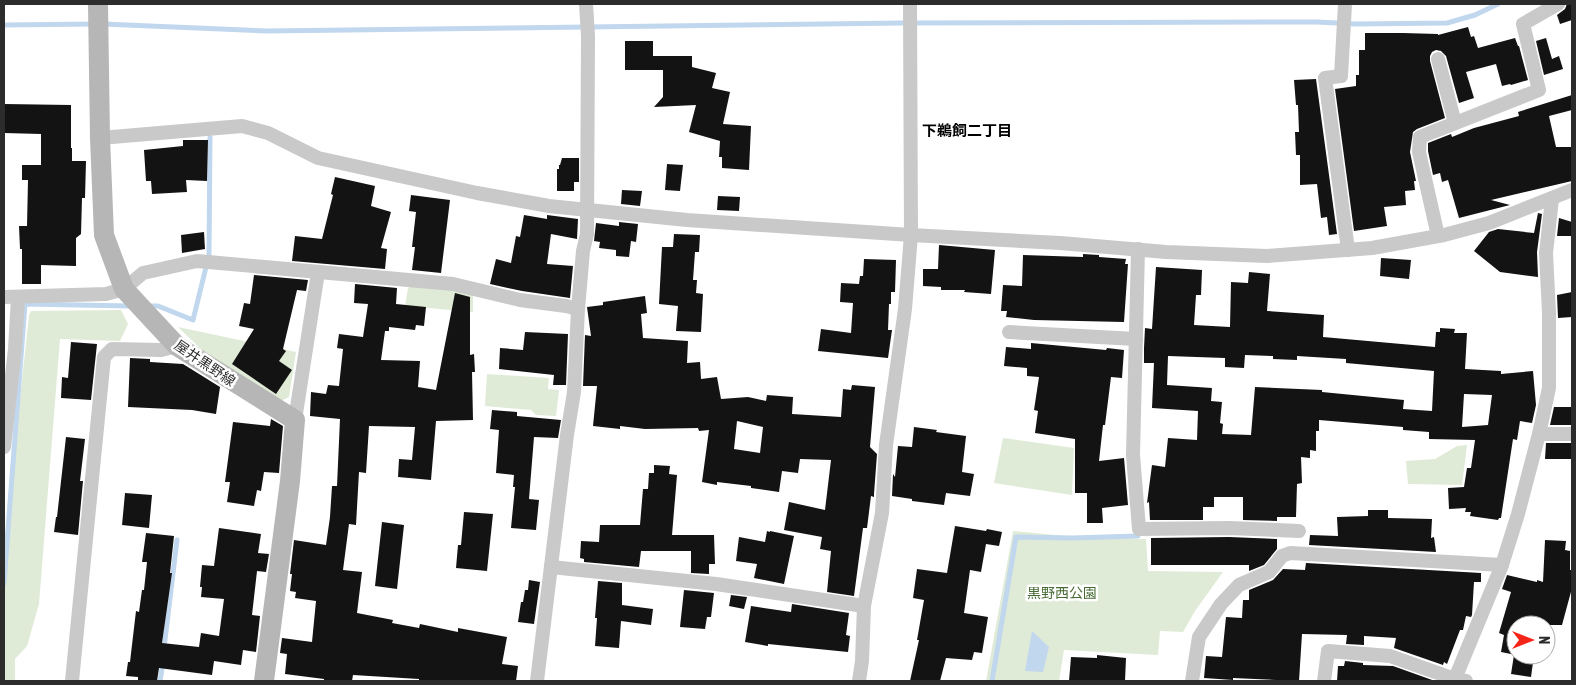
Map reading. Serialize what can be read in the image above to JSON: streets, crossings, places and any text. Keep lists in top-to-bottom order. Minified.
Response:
{"streets":{"main road":["屋井黒野線"]},"districts":["下鵜飼二丁目"],"parks":["黒野西公園"],"north":"right"}
